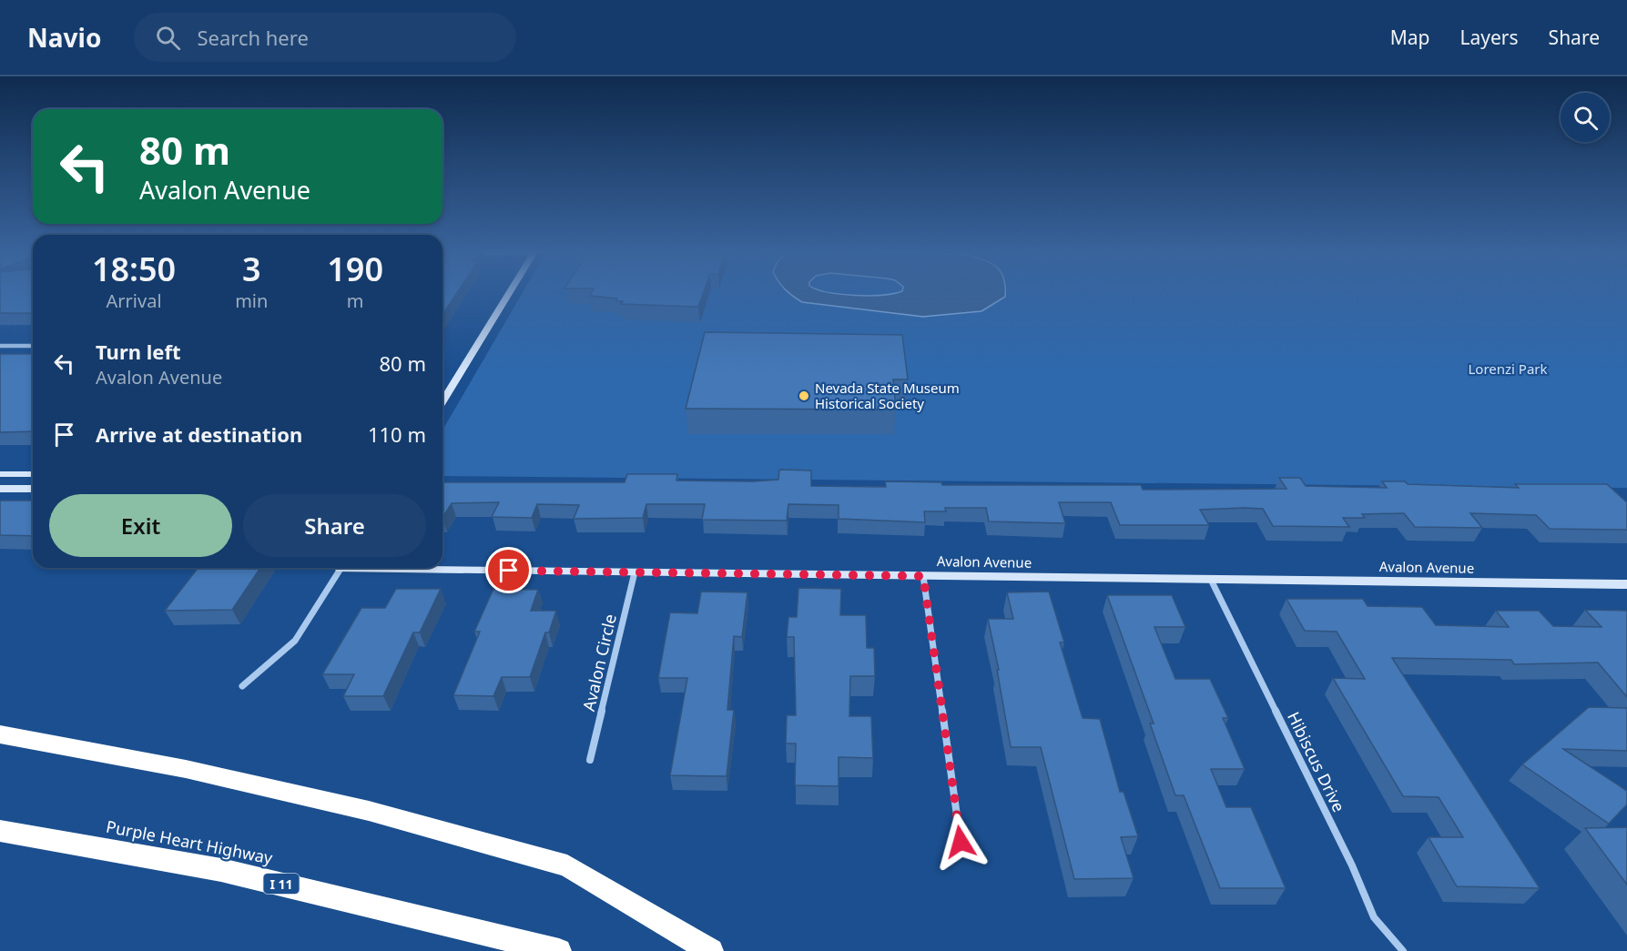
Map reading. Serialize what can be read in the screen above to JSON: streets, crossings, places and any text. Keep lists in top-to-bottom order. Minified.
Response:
{"streets":{"highway":["Purple Heart Highway","I 11"],"street":["Avalon Avenue","Avalon Circle","Hibiscus Drive"]},"crossings":[["Avalon Avenue","Avalon Circle"],["Avalon Avenue","Hibiscus Drive"]],"parks":["Lorenzi Park"],"places":["Nevada State Museum Historical Society"],"page":{"header":"Navio","search":"Search here","nav":["Map","Layers","Share"],"turn":["80 m","Avalon Avenue"],"eta":["18:50","Arrival","3","min","190","m"],"list":[{"name":"Turn left","note":"Avalon Avenue","value":"80 m"},{"name":"Arrive at destination","value":"110 m"}],"buttons":["Exit","Share"]}}
